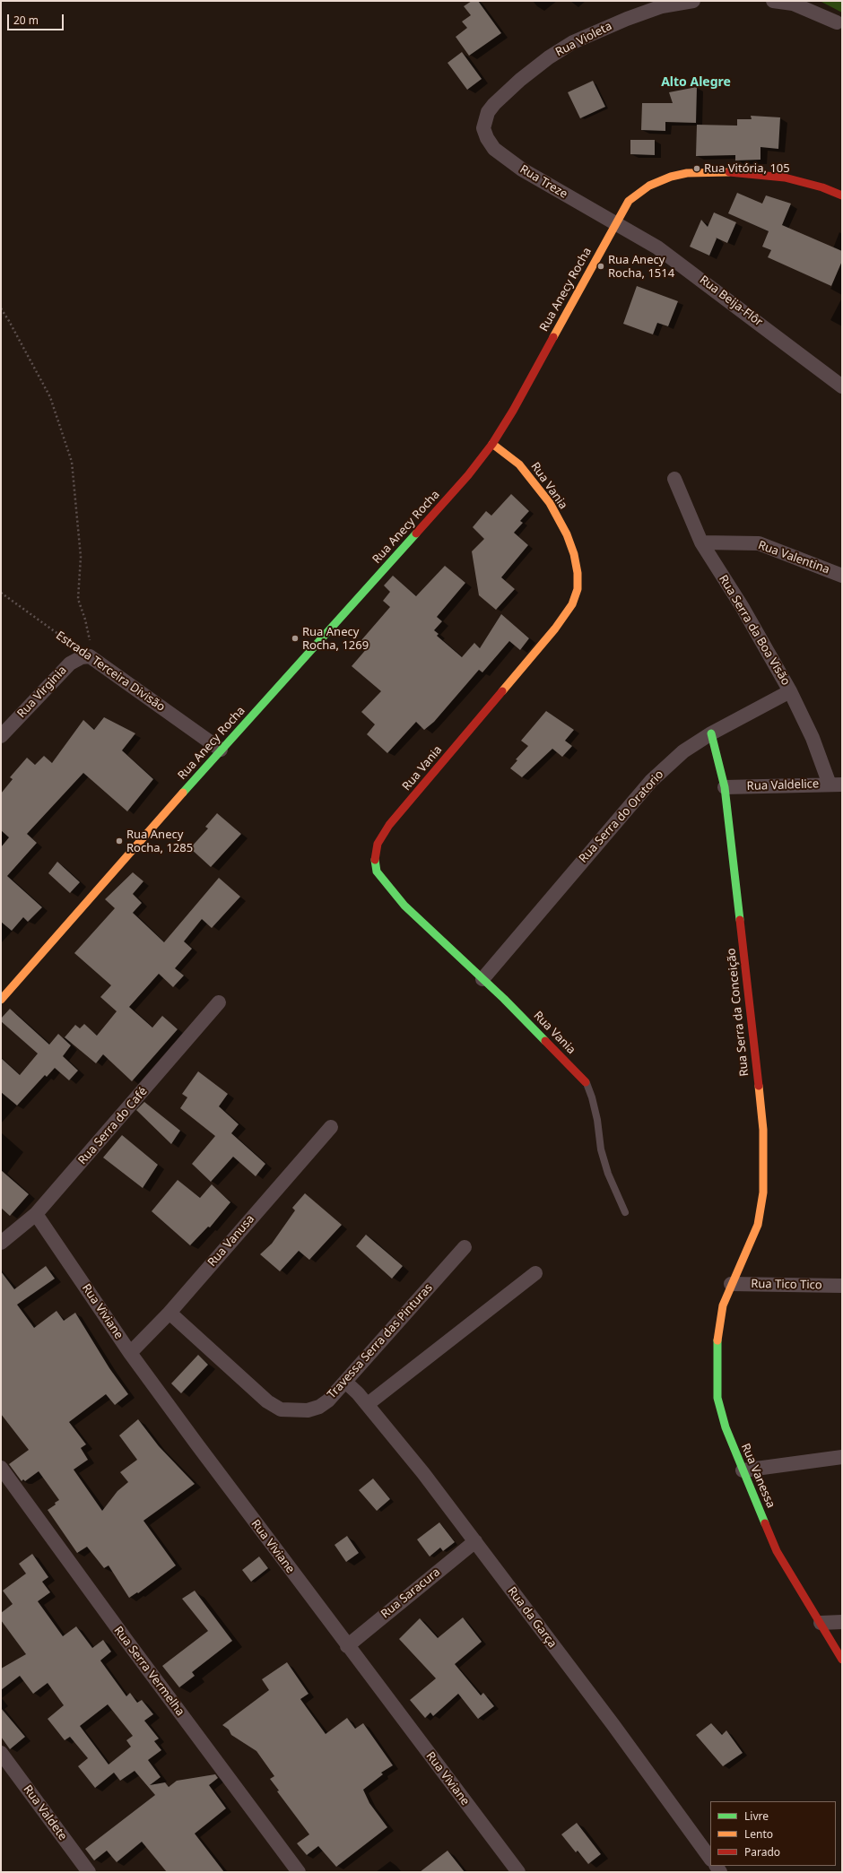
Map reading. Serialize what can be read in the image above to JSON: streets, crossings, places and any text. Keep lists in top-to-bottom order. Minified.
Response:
{"streets":{"street":["Rua Violeta","Rua Treze","Rua Anecy Rocha","Rua Beija-Flôr","Rua Vania","Rua Valentina","Rua Serra da Boa Visão","Estrada Terceira Divisão","Rua Virginia","Rua Valdelice","Rua Serra do Oratorio","Rua Serra da Conceição","Rua Serra do Café","Rua Vanusa","Rua Tico Tico","Rua Viviane","Travessa Serra das Pinturas","Rua Vanessa","Rua Saracura","Rua da Garça","Rua Serra Vermelha","Rua Valdete"]},"crossings":[["Rua Violeta","Rua Treze"],["Rua Treze","Rua Anecy Rocha"],["Rua Treze","Rua Beija-Flôr"],["Rua Anecy Rocha","Rua Beija-Flôr"],["Rua Anecy Rocha","Rua Vania"],["Rua Anecy Rocha","Estrada Terceira Divisão"],["Rua Vania","Rua Serra do Oratorio"],["Rua Valentina","Rua Serra da Boa Visão"],["Rua Serra da Boa Visão","Rua Valdelice"],["Rua Serra da Boa Visão","Rua Serra do Oratorio"],["Estrada Terceira Divisão","Rua Virginia"],["Rua Valdelice","Rua Serra da Conceição"],["Rua Serra do Oratorio","Rua Serra da Conceição"],["Rua Serra da Conceição","Rua Tico Tico"],["Rua Serra da Conceição","Rua Vanessa"],["Rua Serra do Café","Rua Viviane"],["Rua Vanusa","Rua Viviane"],["Rua Vanusa","Travessa Serra das Pinturas"],["Rua Tico Tico","Rua Vanessa"],["Rua Viviane","Rua Saracura"],["Travessa Serra das Pinturas","Rua da Garça"],["Rua Saracura","Rua da Garça"]],"districts":["Alto Alegre"],"places":["Rua Vitória, 105","Rua Anecy Rocha, 1514","Rua Anecy Rocha, 1269","Rua Anecy Rocha, 1285"],"legend":["Livre","Lento","Parado"],"scale_bar":"20 m"}
